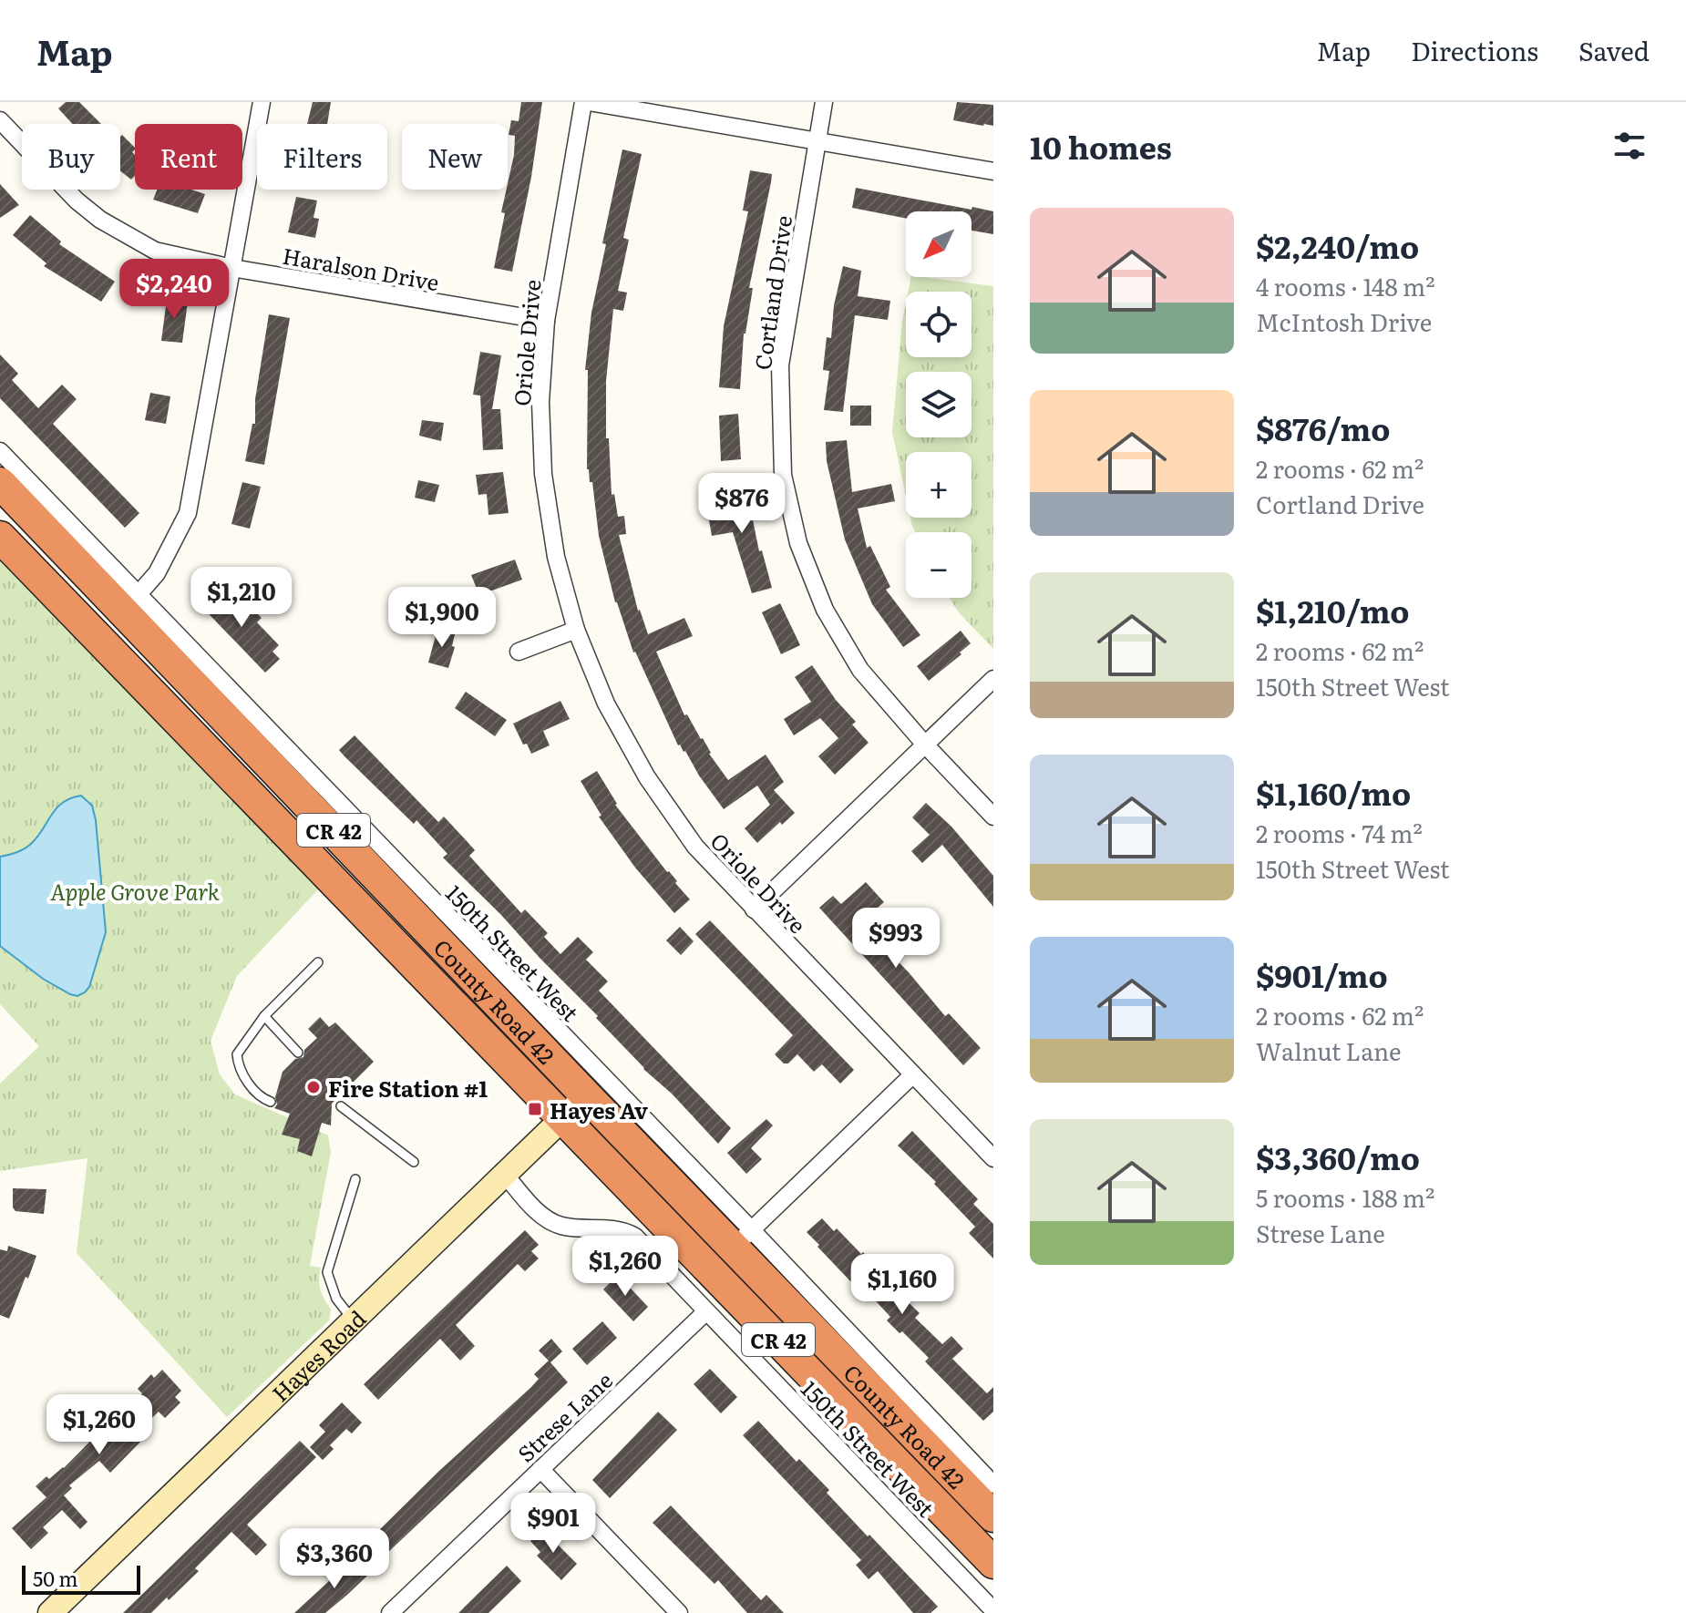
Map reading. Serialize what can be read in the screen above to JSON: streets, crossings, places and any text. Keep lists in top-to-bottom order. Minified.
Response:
{"streets":{"highway":["CR 42","County Road 42"],"street":["Haralson Drive","Cortland Drive","Oriole Drive","150th Street West","Hayes Road","Strese Lane"]},"crossings":[["Haralson Drive","Oriole Drive"],["150th Street West","County Road 42"],["150th Street West","Hayes Road"],["150th Street West","Strese Lane"],["County Road 42","Hayes Road"]],"parks":["Apple Grove Park"],"places":{"other":["Fire Station #1"],"transit":["Hayes Av"]},"scale_bar":"50 m","north":"bottom left","page":{"header":"Map","nav":["Map","Directions","Saved"],"heading":"10 homes","chip":["Buy","Rent","Filters","New"],"list":[{"name":"$2,240/mo","note":"4 rooms · 148 m² · McIntosh Drive"},{"name":"$876/mo","note":"2 rooms · 62 m² · Cortland Drive"},{"name":"$1,210/mo","note":"2 rooms · 62 m² · 150th Street West"},{"name":"$1,160/mo","note":"2 rooms · 74 m² · 150th Street West"},{"name":"$901/mo","note":"2 rooms · 62 m² · Walnut Lane"},{"name":"$3,360/mo","note":"5 rooms · 188 m² · Strese Lane"}],"map_buttons":["+","−"],"price":["$2,240","$876","$1,210","$1,900","$993","$1,260","$1,160","$1,260","$901","$3,360"],"scale":"50 m"}}
